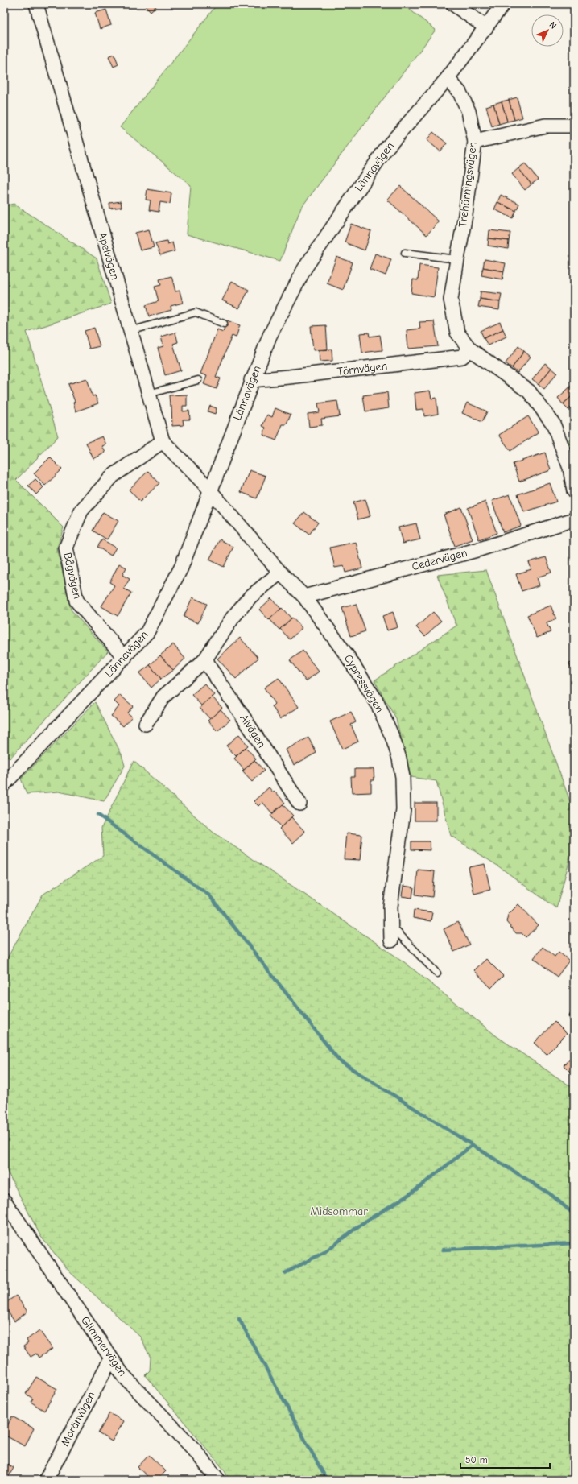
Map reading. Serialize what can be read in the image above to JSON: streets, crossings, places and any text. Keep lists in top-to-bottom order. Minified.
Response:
{"streets":{"street":["Lännavägen","Trehörningsvägen","Apelvägen","Törnvägen","Cedervägen","Bågvägen","Cypressvägen","Alvägen","Glimmervägen","Moränvägen"]},"crossings":[["Lännavägen","Trehörningsvägen"],["Lännavägen","Apelvägen"],["Lännavägen","Törnvägen"],["Lännavägen","Bågvägen"],["Lännavägen","Cypressvägen"],["Trehörningsvägen","Törnvägen"],["Apelvägen","Bågvägen"],["Apelvägen","Cypressvägen"],["Cedervägen","Cypressvägen"],["Glimmervägen","Moränvägen"]],"parks":["Midsommar"],"scale_bar":"50 m","north":"top right"}
